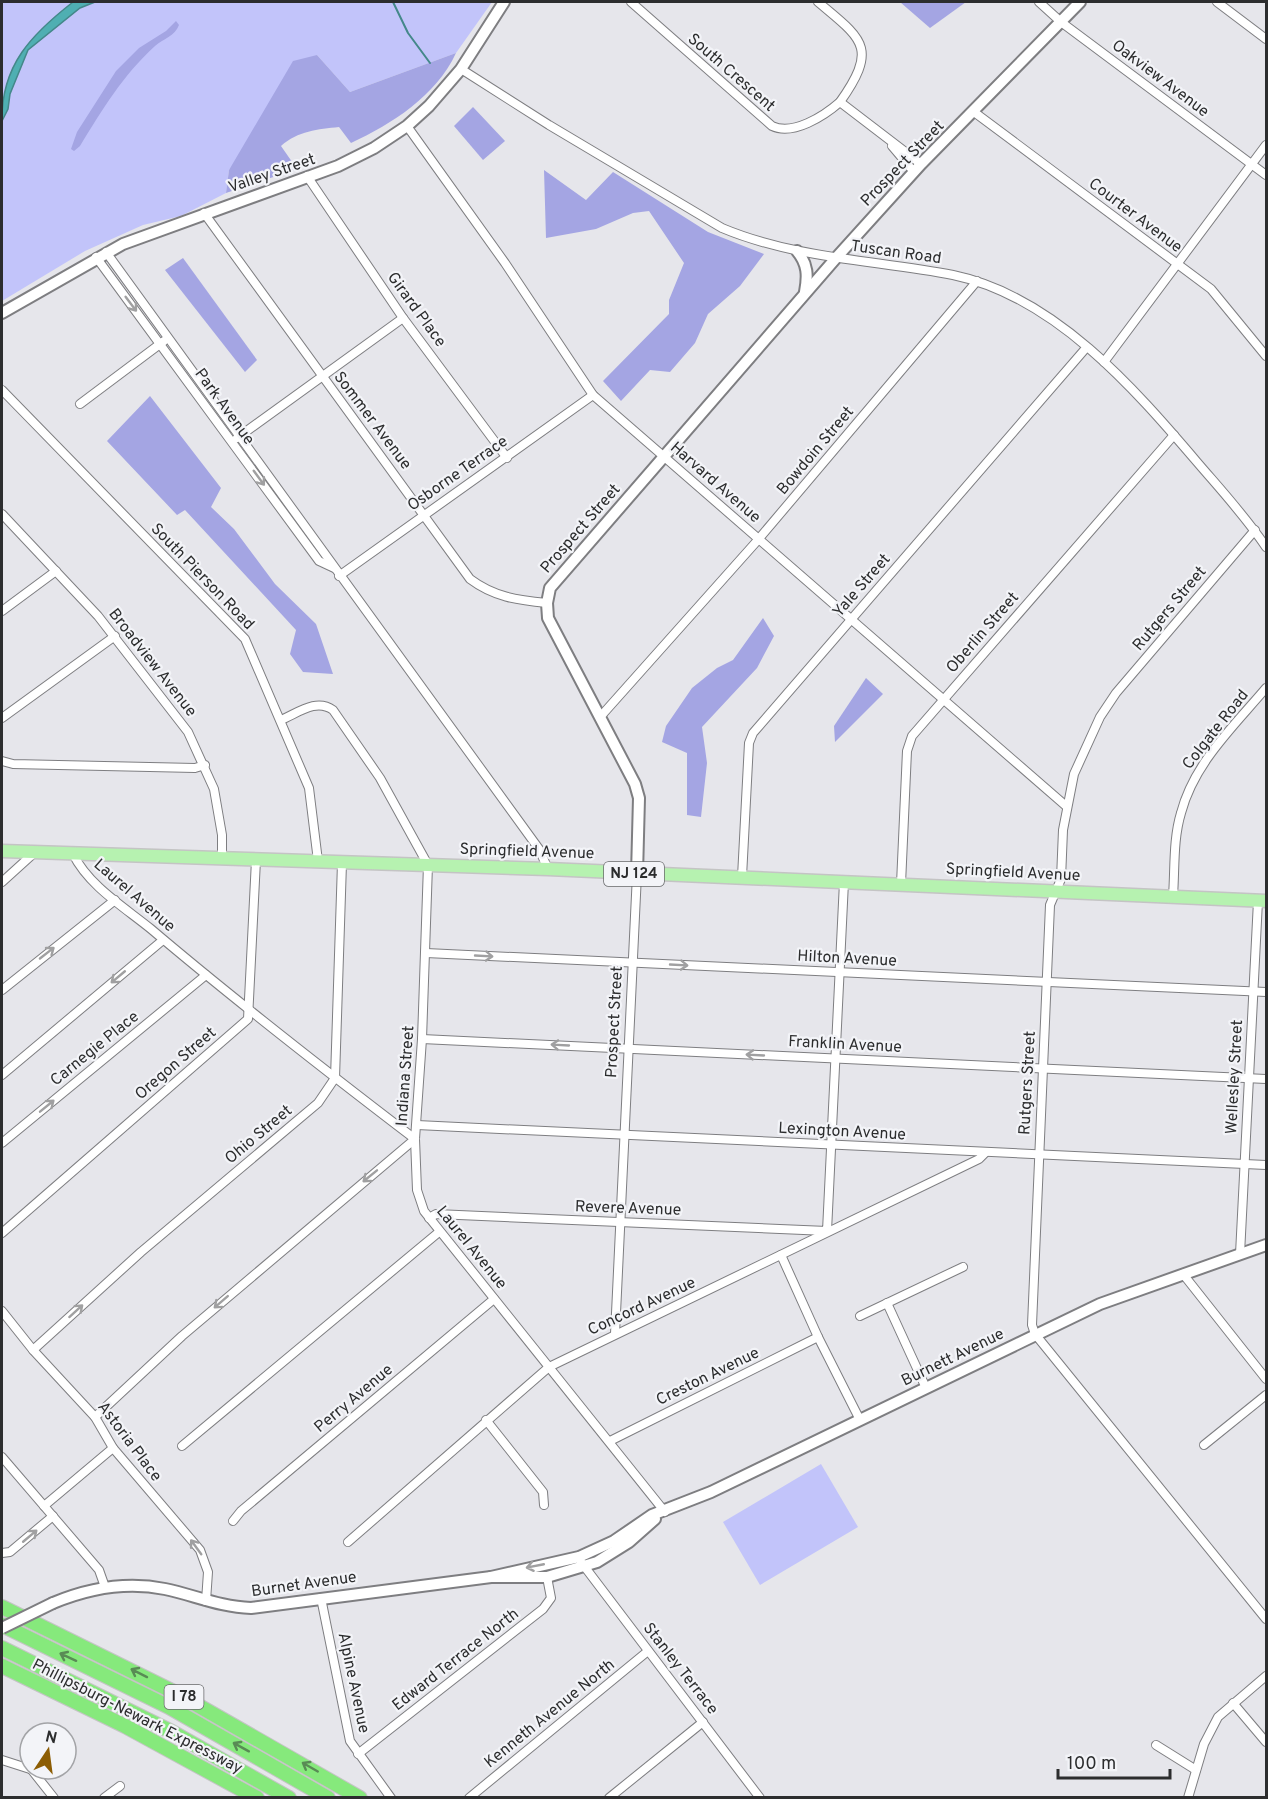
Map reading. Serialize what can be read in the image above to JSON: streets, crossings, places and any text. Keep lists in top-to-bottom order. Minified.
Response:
{"streets":{"highway":["I 78","Phillipsburg-Newark Expressway"],"main road":["Springfield Avenue","NJ 124"],"street":["South Crescent","Oakview Avenue","Prospect Street","Valley Street","Courter Avenue","Tuscan Road","Girard Place","Park Avenue","Sommer Avenue","Bowdoin Street","Osborne Terrace","Harvard Avenue","South Pierson Road","Yale Street","Rutgers Street","Oberlin Street","Broadview Avenue","Colgate Road","Laurel Avenue","Hilton Avenue","Franklin Avenue","Carnegie Place","Oregon Street","Indiana Street","Wellesley Street","Lexington Avenue","Ohio Street","Revere Avenue","Concord Avenue","Burnett Avenue","Creston Avenue","Perry Avenue","Astoria Place","Burnet Avenue","Edward Terrace North","Stanley Terrace","Alpine Avenue","Kenneth Avenue North"]},"crossings":[["Oakview Avenue","Prospect Street"],["Prospect Street","Courter Avenue"],["Prospect Street","Tuscan Road"],["Prospect Street","Sommer Avenue"],["Prospect Street","Bowdoin Street"],["Prospect Street","Harvard Avenue"],["Prospect Street","Springfield Avenue"],["Prospect Street","Hilton Avenue"],["Prospect Street","Franklin Avenue"],["Prospect Street","Lexington Avenue"],["Prospect Street","Revere Avenue"],["Prospect Street","Concord Avenue"],["Valley Street","Tuscan Road"],["Valley Street","Girard Place"],["Valley Street","Park Avenue"],["Valley Street","Sommer Avenue"],["Valley Street","Harvard Avenue"],["Tuscan Road","Bowdoin Street"],["Tuscan Road","Yale Street"],["Tuscan Road","Rutgers Street"],["Tuscan Road","Oberlin Street"],["Girard Place","Osborne Terrace"],["Park Avenue","Osborne Terrace"],["Park Avenue","Springfield Avenue"],["Sommer Avenue","Osborne Terrace"],["Bowdoin Street","Harvard Avenue"],["Osborne Terrace","Harvard Avenue"],["Harvard Avenue","Yale Street"],["Harvard Avenue","Rutgers Street"],["Harvard Avenue","Oberlin Street"],["South Pierson Road","Springfield Avenue"],["Yale Street","Springfield Avenue"],["Rutgers Street","Springfield Avenue"],["Rutgers Street","Hilton Avenue"],["Rutgers Street","Franklin Avenue"],["Rutgers Street","Lexington Avenue"],["Rutgers Street","Burnett Avenue"],["Oberlin Street","Springfield Avenue"],["Broadview Avenue","Springfield Avenue"],["Colgate Road","Springfield Avenue"],["Springfield Avenue","Laurel Avenue"],["Springfield Avenue","Indiana Street"],["Springfield Avenue","Wellesley Street"],["Laurel Avenue","Carnegie Place"],["Laurel Avenue","Oregon Street"],["Laurel Avenue","Indiana Street"],["Laurel Avenue","Ohio Street"],["Laurel Avenue","Revere Avenue"],["Laurel Avenue","Concord Avenue"],["Laurel Avenue","Burnett Avenue"],["Laurel Avenue","Creston Avenue"],["Laurel Avenue","Perry Avenue"],["Hilton Avenue","Indiana Street"],["Hilton Avenue","Wellesley Street"],["Franklin Avenue","Indiana Street"],["Franklin Avenue","Wellesley Street"],["Indiana Street","Lexington Avenue"],["Indiana Street","Astoria Place"],["Wellesley Street","Lexington Avenue"],["Wellesley Street","Burnett Avenue"],["Lexington Avenue","Concord Avenue"],["Ohio Street","Astoria Place"],["Revere Avenue","Concord Avenue"],["Burnett Avenue","Burnet Avenue"],["Burnett Avenue","Stanley Terrace"],["Astoria Place","Burnet Avenue"],["Burnet Avenue","Edward Terrace North"],["Burnet Avenue","Stanley Terrace"],["Burnet Avenue","Alpine Avenue"],["Burnet Avenue","Phillipsburg-Newark Expressway"],["Edward Terrace North","Alpine Avenue"],["Stanley Terrace","Kenneth Avenue North"]],"one_way":["Hilton Avenue","Franklin Avenue","Indiana Street","Ohio Street","Astoria Place"],"scale_bar":"100 m","north":"top"}
